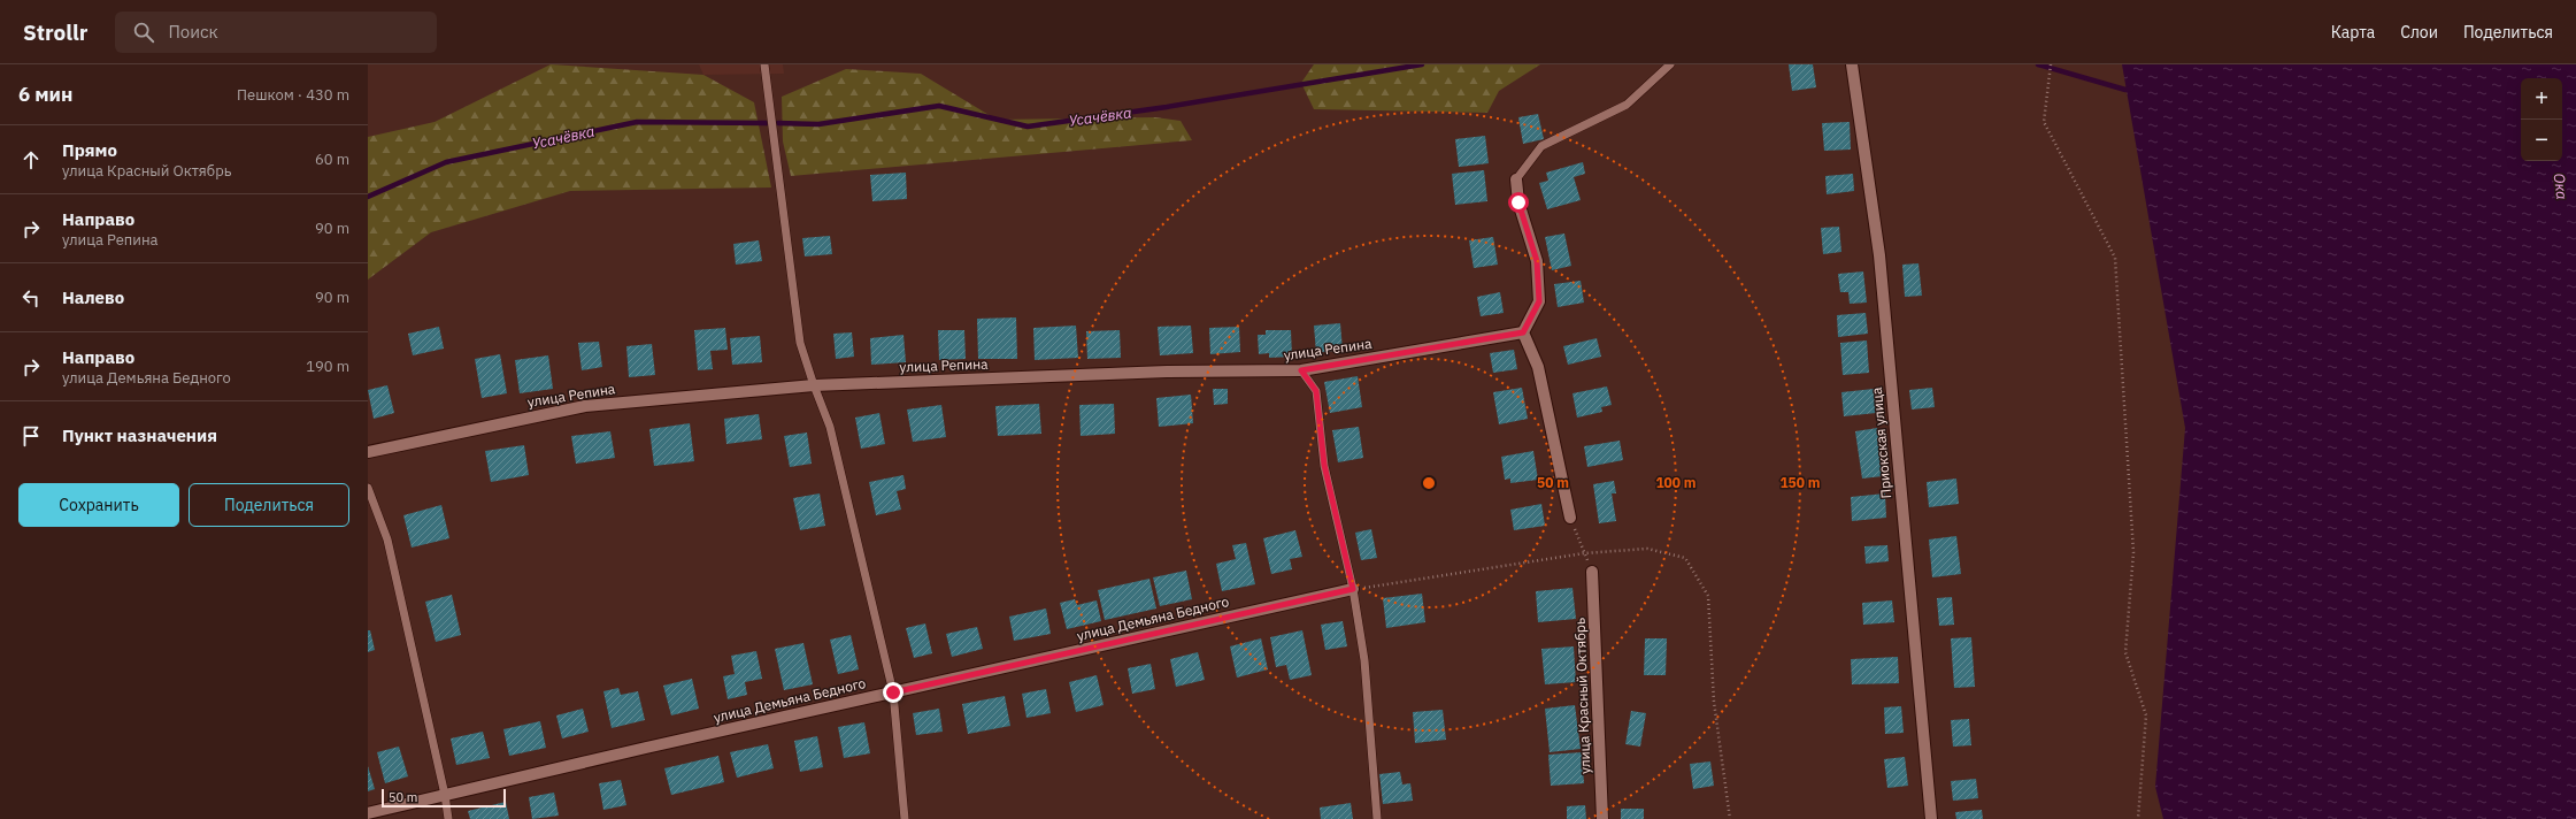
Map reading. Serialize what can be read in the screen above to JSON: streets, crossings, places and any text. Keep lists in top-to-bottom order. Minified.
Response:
{"streets":{"street":["улица Репина","Приокская улица","улица Демьяна Бедного","улица Красный Октябрь"]},"water":["Усачёвка","Ока"],"scale_bar":"50 m","page":{"header":"Strollr","search":"Поиск","nav":["Карта","Слои","Поделиться"],"heading":["6 мин","Пешком · 430 m"],"map_buttons":["+","−"],"list":[["Прямо","улица Красный Октябрь","60 m"],["Направо","улица Репина","90 m"],["Налево","90 m"],["Направо","улица Демьяна Бедного","190 m"],"Пункт назначения"],"buttons":["Сохранить","Поделиться"],"scale":"50 m"},"rings":["50 m","100 m","150 m"]}
